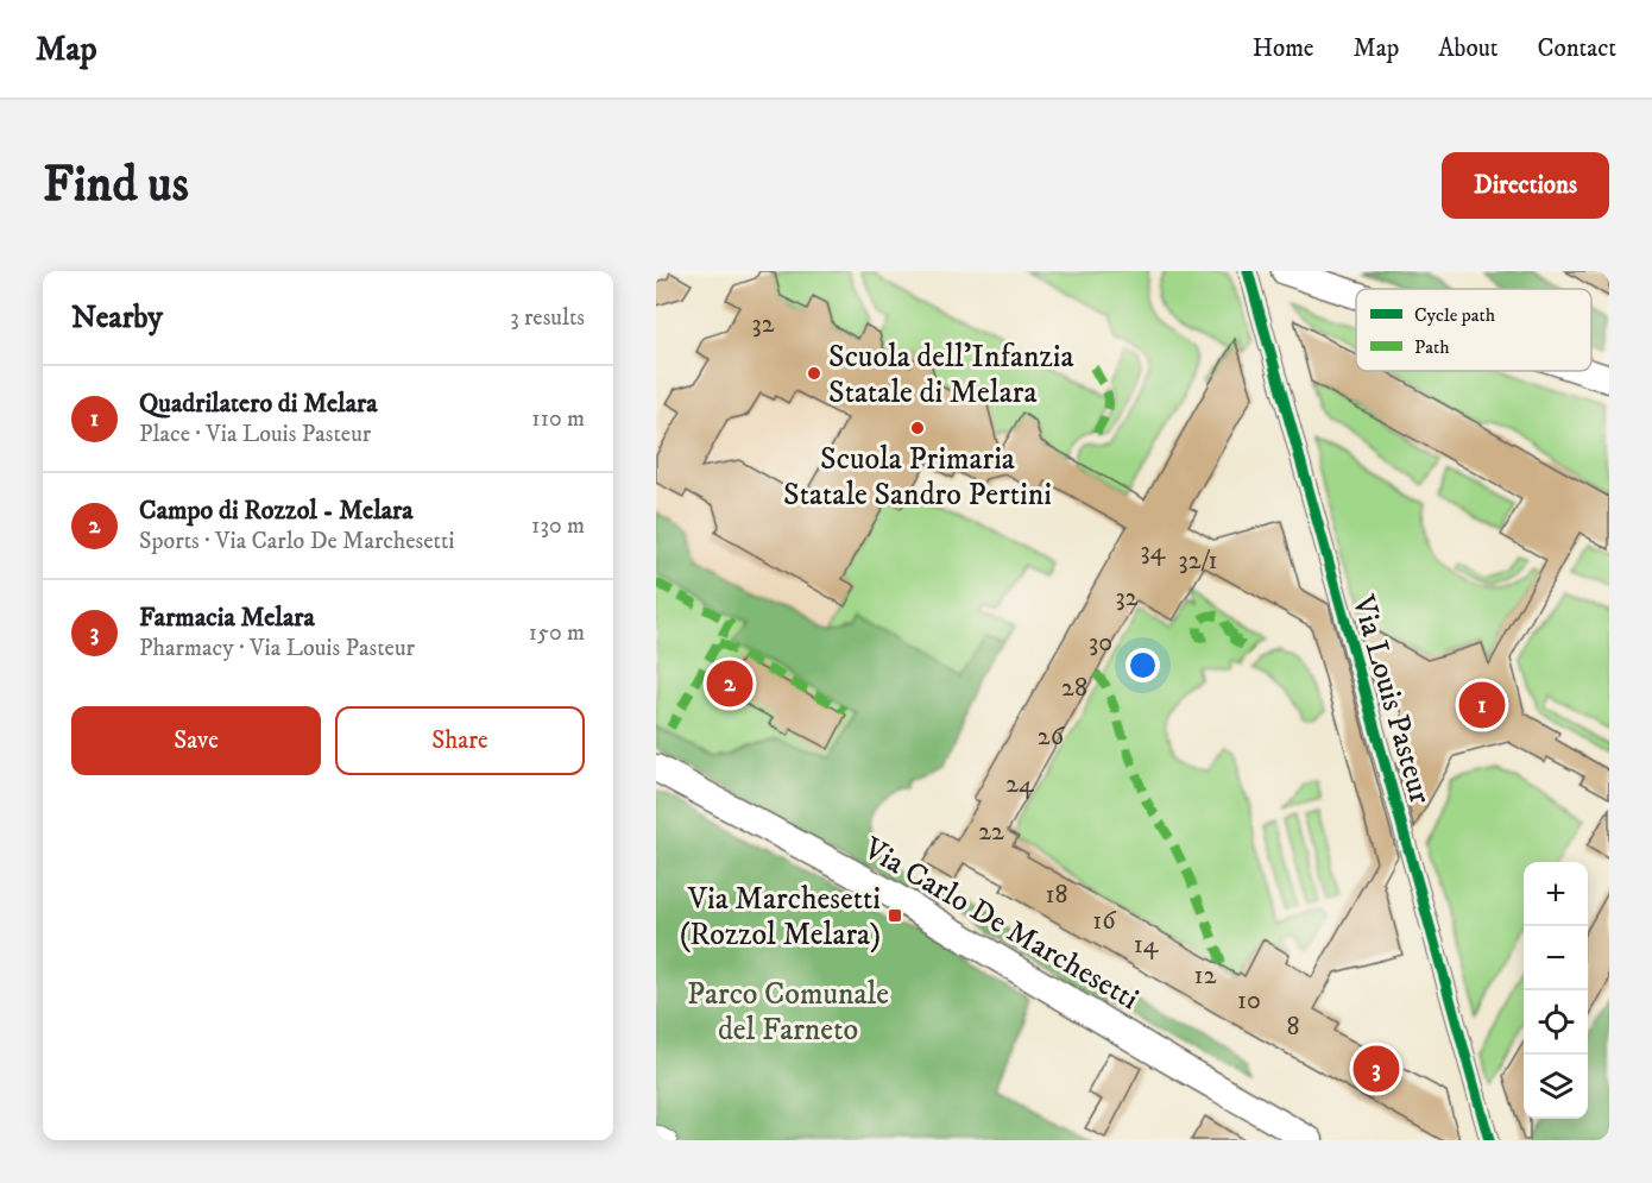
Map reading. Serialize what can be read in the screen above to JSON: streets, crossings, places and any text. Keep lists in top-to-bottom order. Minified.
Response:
{"streets":{"main road":["Via Carlo De Marchesetti"],"street":["Via Louis Pasteur"]},"parks":["Parco Comunale del Farneto"],"places":{"other":["Scuola dell'Infanzia Statale di Melara","Scuola Primaria Statale Sandro Pertini"],"transit":["Via Marchesetti (Rozzol Melara)"]},"house_numbers":["32","34","32/1","32","30","28","26","24","22","18","16","14","12","10","8"],"legend":["Cycle path","Path"],"page":{"header":"Map","nav":["Home","Map","About","Contact"],"buttons":["Directions",["Save","Share"]],"title":"Find us","heading":["Nearby","3 results"],"list":[{"mark":"1","name":"Quadrilatero di Melara","note":"Place · Via Louis Pasteur","value":"110 m"},{"mark":"2","name":"Campo di Rozzol - Melara","note":"Sports · Via Carlo De Marchesetti","value":"130 m"},{"mark":"3","name":"Farmacia Melara","note":"Pharmacy · Via Louis Pasteur","value":"150 m"}],"pins":["2","1","3"],"map_buttons":["+","−"]}}
